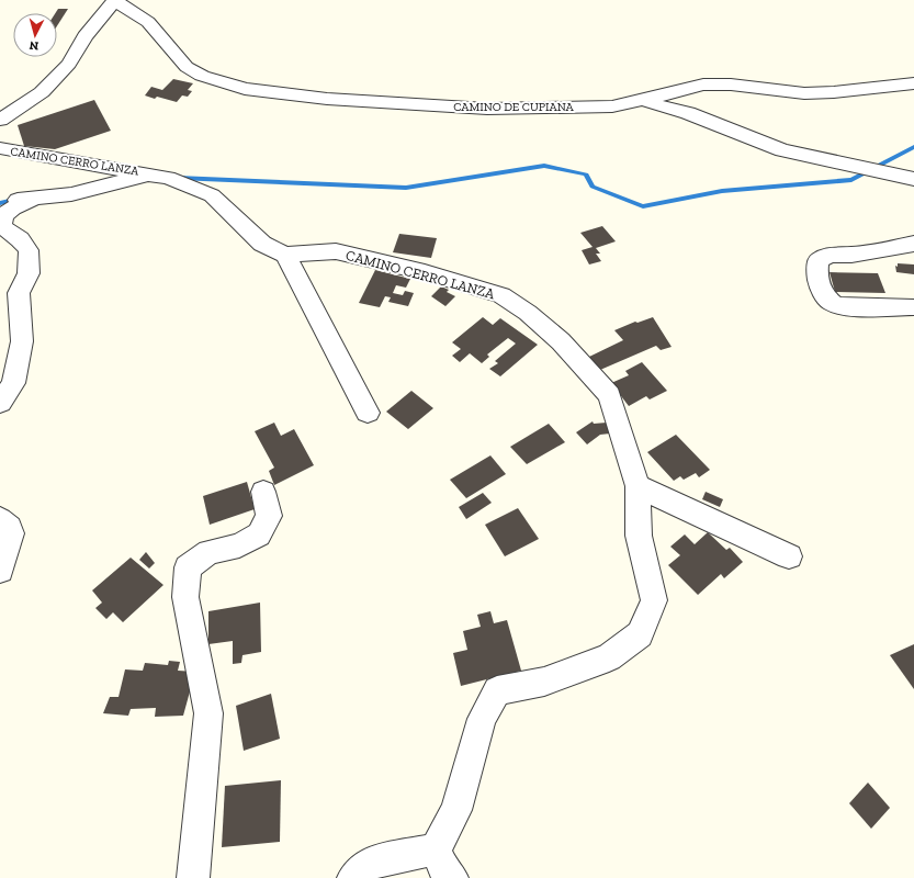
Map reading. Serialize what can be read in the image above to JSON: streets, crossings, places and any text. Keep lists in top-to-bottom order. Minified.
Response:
{"streets":{"street":["CAMINO DE CUPIANA","CAMINO CERRO LANZA"]},"north":"bottom"}
